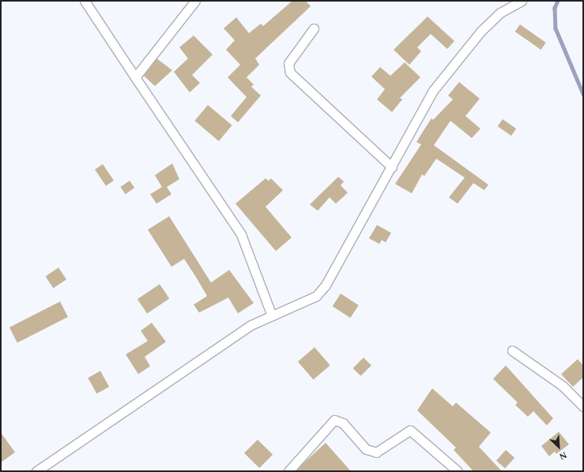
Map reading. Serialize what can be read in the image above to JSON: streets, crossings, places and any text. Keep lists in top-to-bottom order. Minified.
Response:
{"north":"bottom right"}
